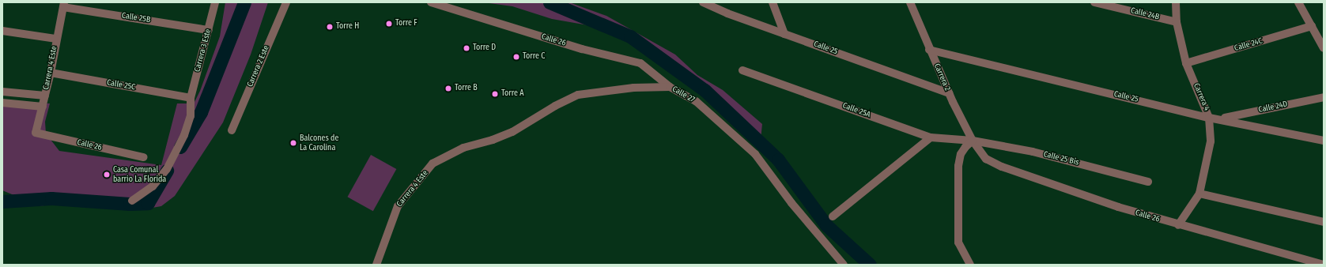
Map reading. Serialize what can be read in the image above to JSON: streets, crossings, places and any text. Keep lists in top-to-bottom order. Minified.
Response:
{"streets":{"street":["Calle 24B","Calle 25B","Calle 26","Calle 24C","Calle 25","Carrera 3 Este","Carrera 2 Este","Carrera 4 Este","Carrera 2","Calle 25C","Calle 27","Carrera 4","Calle 24D","Calle 25A","Calle 25 Bis"]},"crossings":[["Calle 24B","Carrera 4"],["Calle 25B","Carrera 3 Este"],["Calle 25B","Carrera 4 Este"],["Calle 26","Carrera 4 Este"],["Calle 26","Carrera 2"],["Calle 26","Calle 27"],["Calle 26","Carrera 4"],["Calle 24C","Carrera 4"],["Calle 25","Carrera 2"],["Calle 25","Carrera 4"],["Calle 25","Calle 24D"],["Carrera 3 Este","Calle 25C"],["Carrera 4 Este","Calle 25C"],["Carrera 4 Este","Calle 27"],["Carrera 2","Calle 25A"],["Carrera 2","Calle 25 Bis"],["Calle 25A","Calle 25 Bis"]],"places":["Torre F","Torre H","Torre D","Torre C","Torre B","Torre A","Balcones de La Carolina","Casa Comunal barrio La Florida"]}
